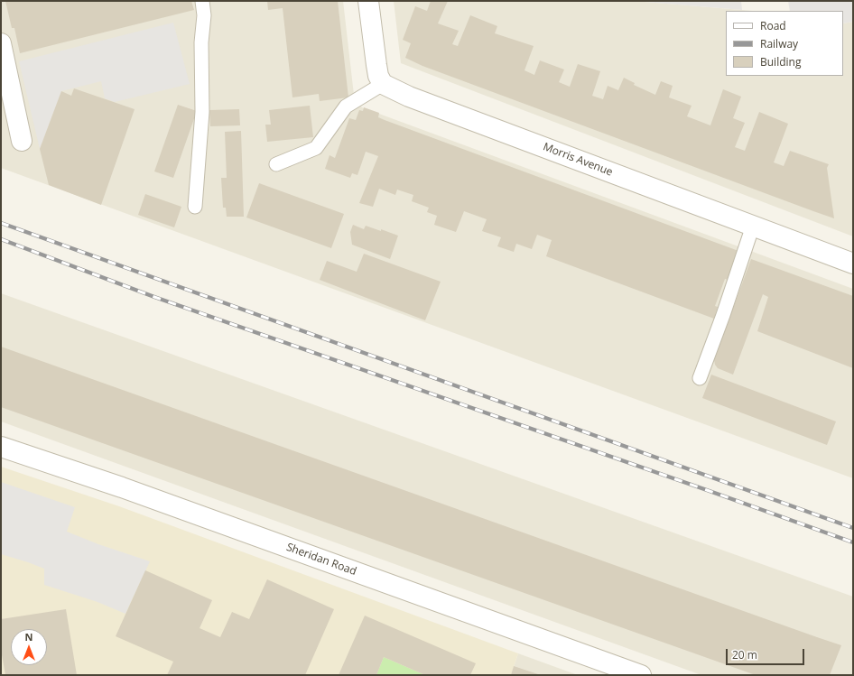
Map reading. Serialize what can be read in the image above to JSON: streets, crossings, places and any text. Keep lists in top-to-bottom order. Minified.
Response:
{"streets":{"street":["Morris Avenue","Sheridan Road"]},"legend":["Road","Railway","Building"],"scale_bar":"20 m","north":"top"}
